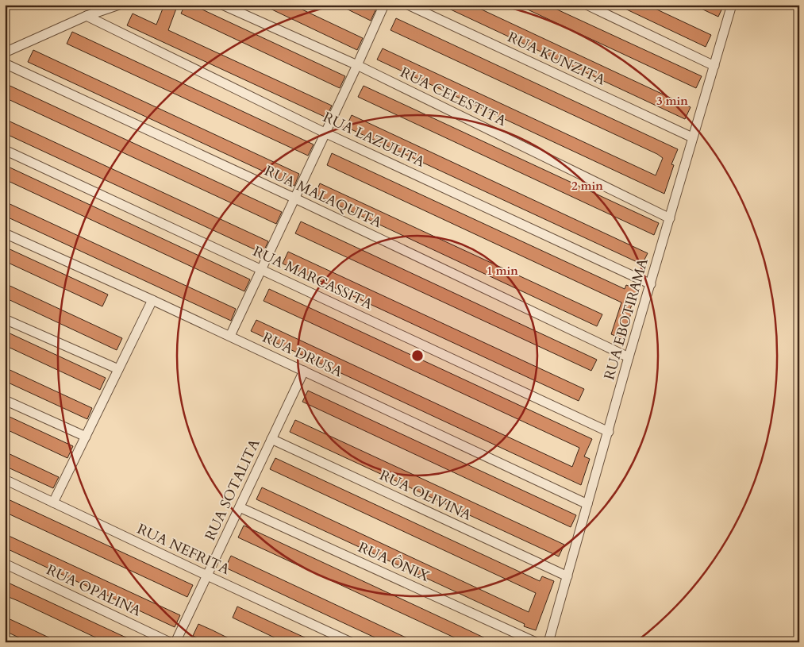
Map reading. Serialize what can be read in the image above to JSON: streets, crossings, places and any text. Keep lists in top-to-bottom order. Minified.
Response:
{"streets":{"street":["RUA KUNZITA","RUA CELESTITA","RUA LAZULITA","RUA MALAQUITA","RUA MARCASSITA","RUA EBOTIRAMA","RUA DRUSA","RUA SOTALITA","RUA OLIVINA","RUA NEFRITA","RUA ÔNIX","RUA OPALINA"]},"crossings":[["RUA KUNZITA","RUA EBOTIRAMA"],["RUA CELESTITA","RUA EBOTIRAMA"],["RUA LAZULITA","RUA EBOTIRAMA"],["RUA MALAQUITA","RUA EBOTIRAMA"],["RUA MARCASSITA","RUA EBOTIRAMA"],["RUA EBOTIRAMA","RUA DRUSA"],["RUA EBOTIRAMA","RUA OLIVINA"],["RUA DRUSA","RUA SOTALITA"],["RUA SOTALITA","RUA OLIVINA"],["RUA SOTALITA","RUA NEFRITA"],["RUA SOTALITA","RUA ÔNIX"]],"rings":["3 min","2 min","1 min"]}
